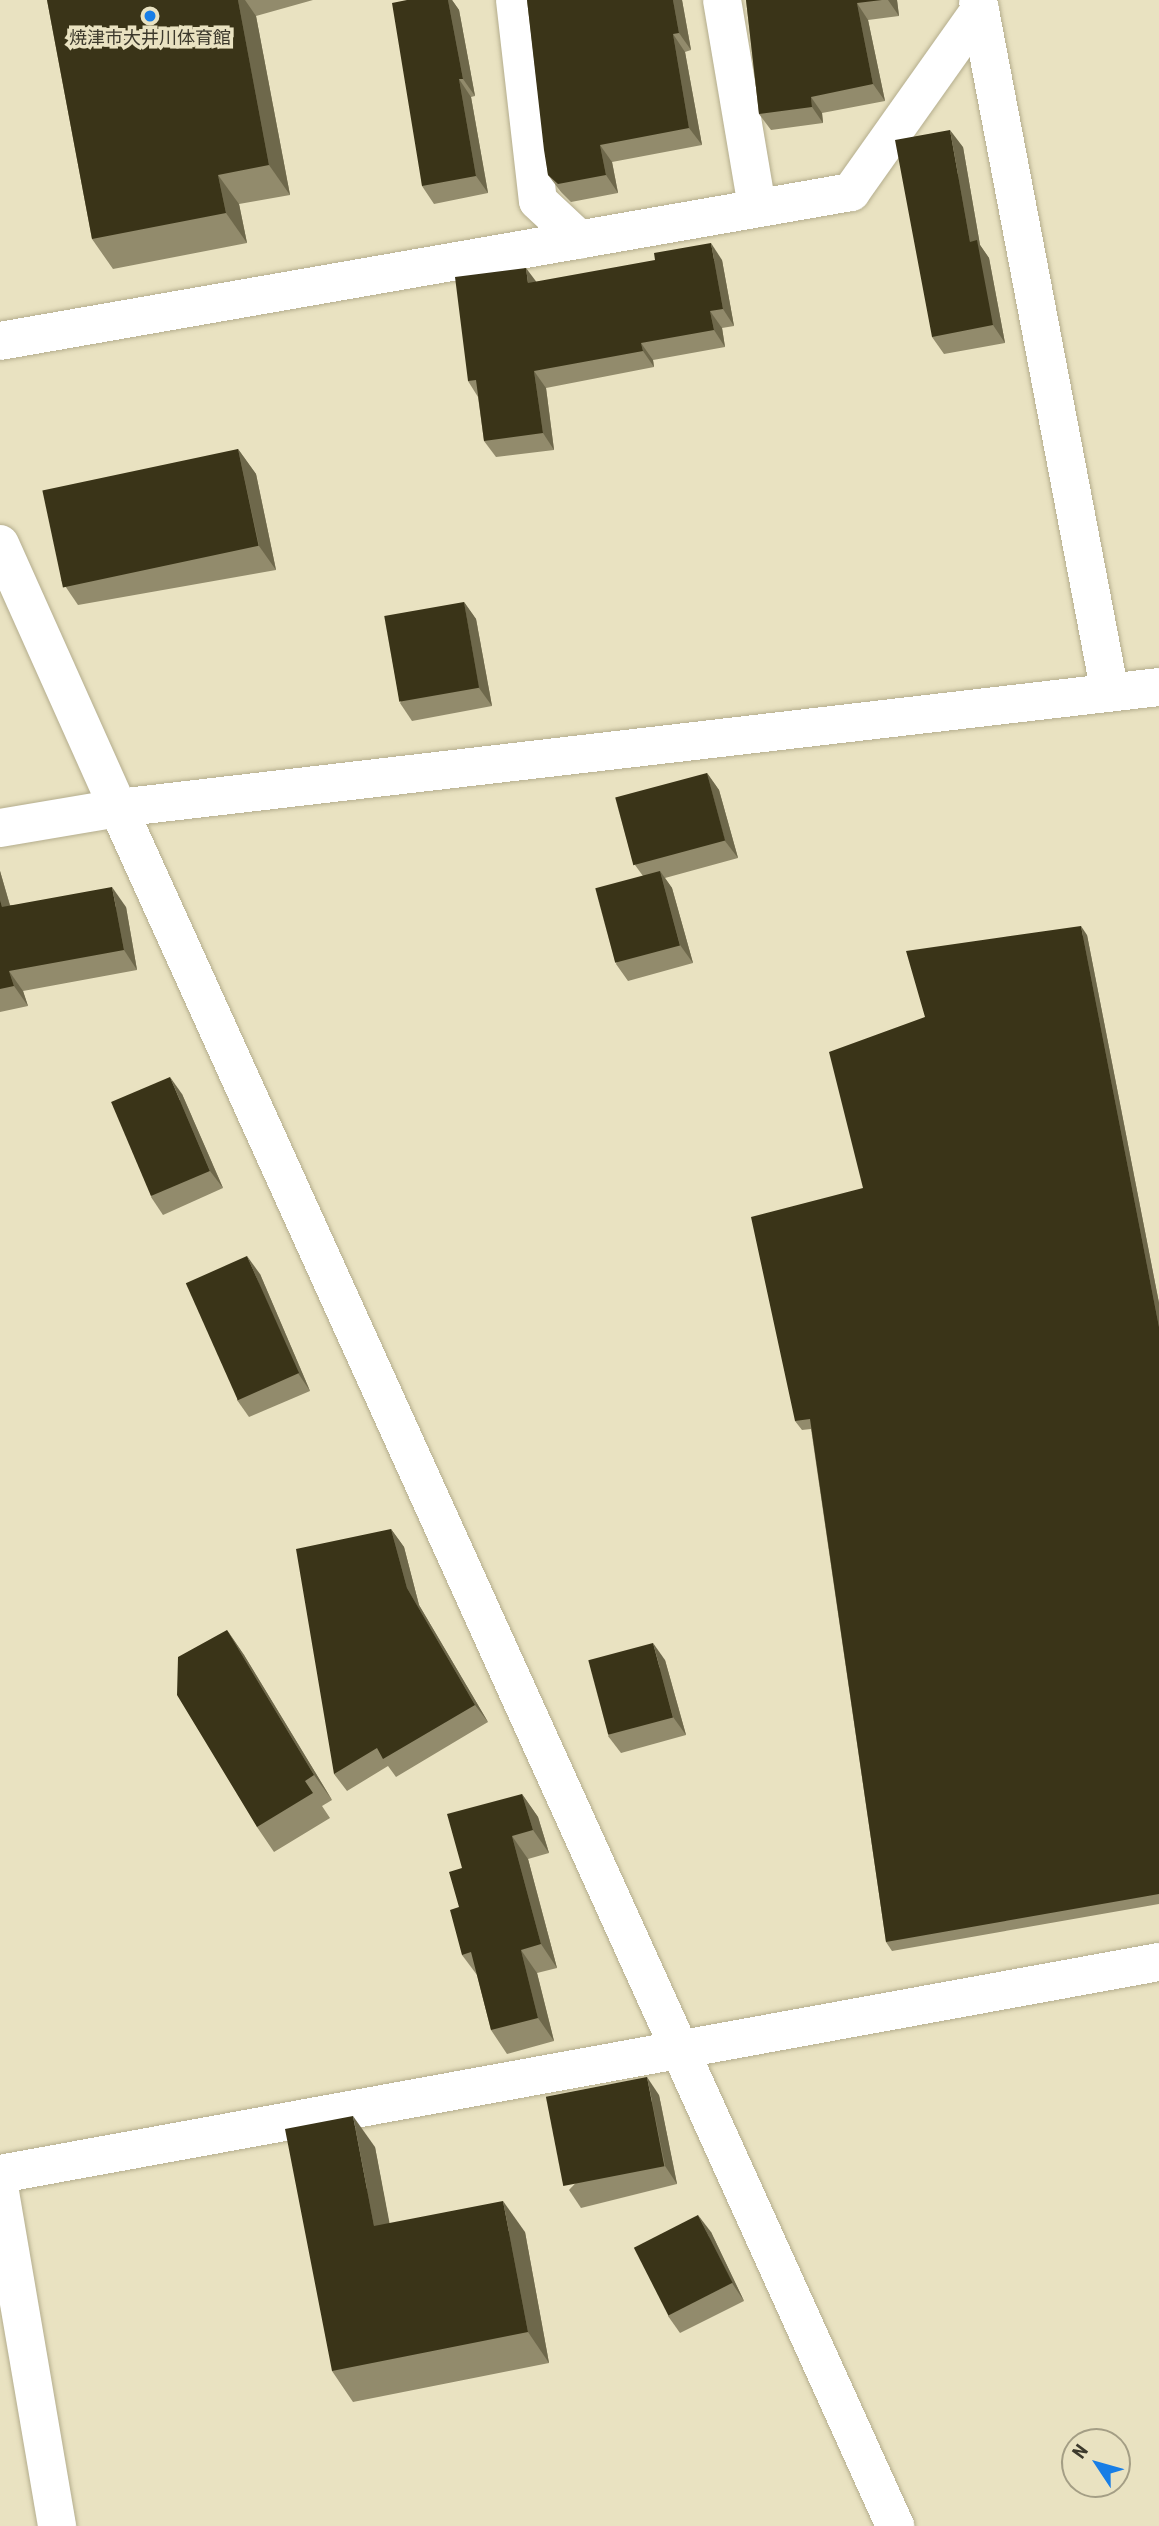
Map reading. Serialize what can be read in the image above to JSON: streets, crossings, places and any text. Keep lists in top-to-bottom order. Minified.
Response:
{"places":["焼津市大井川体育館"],"north":"top left"}
